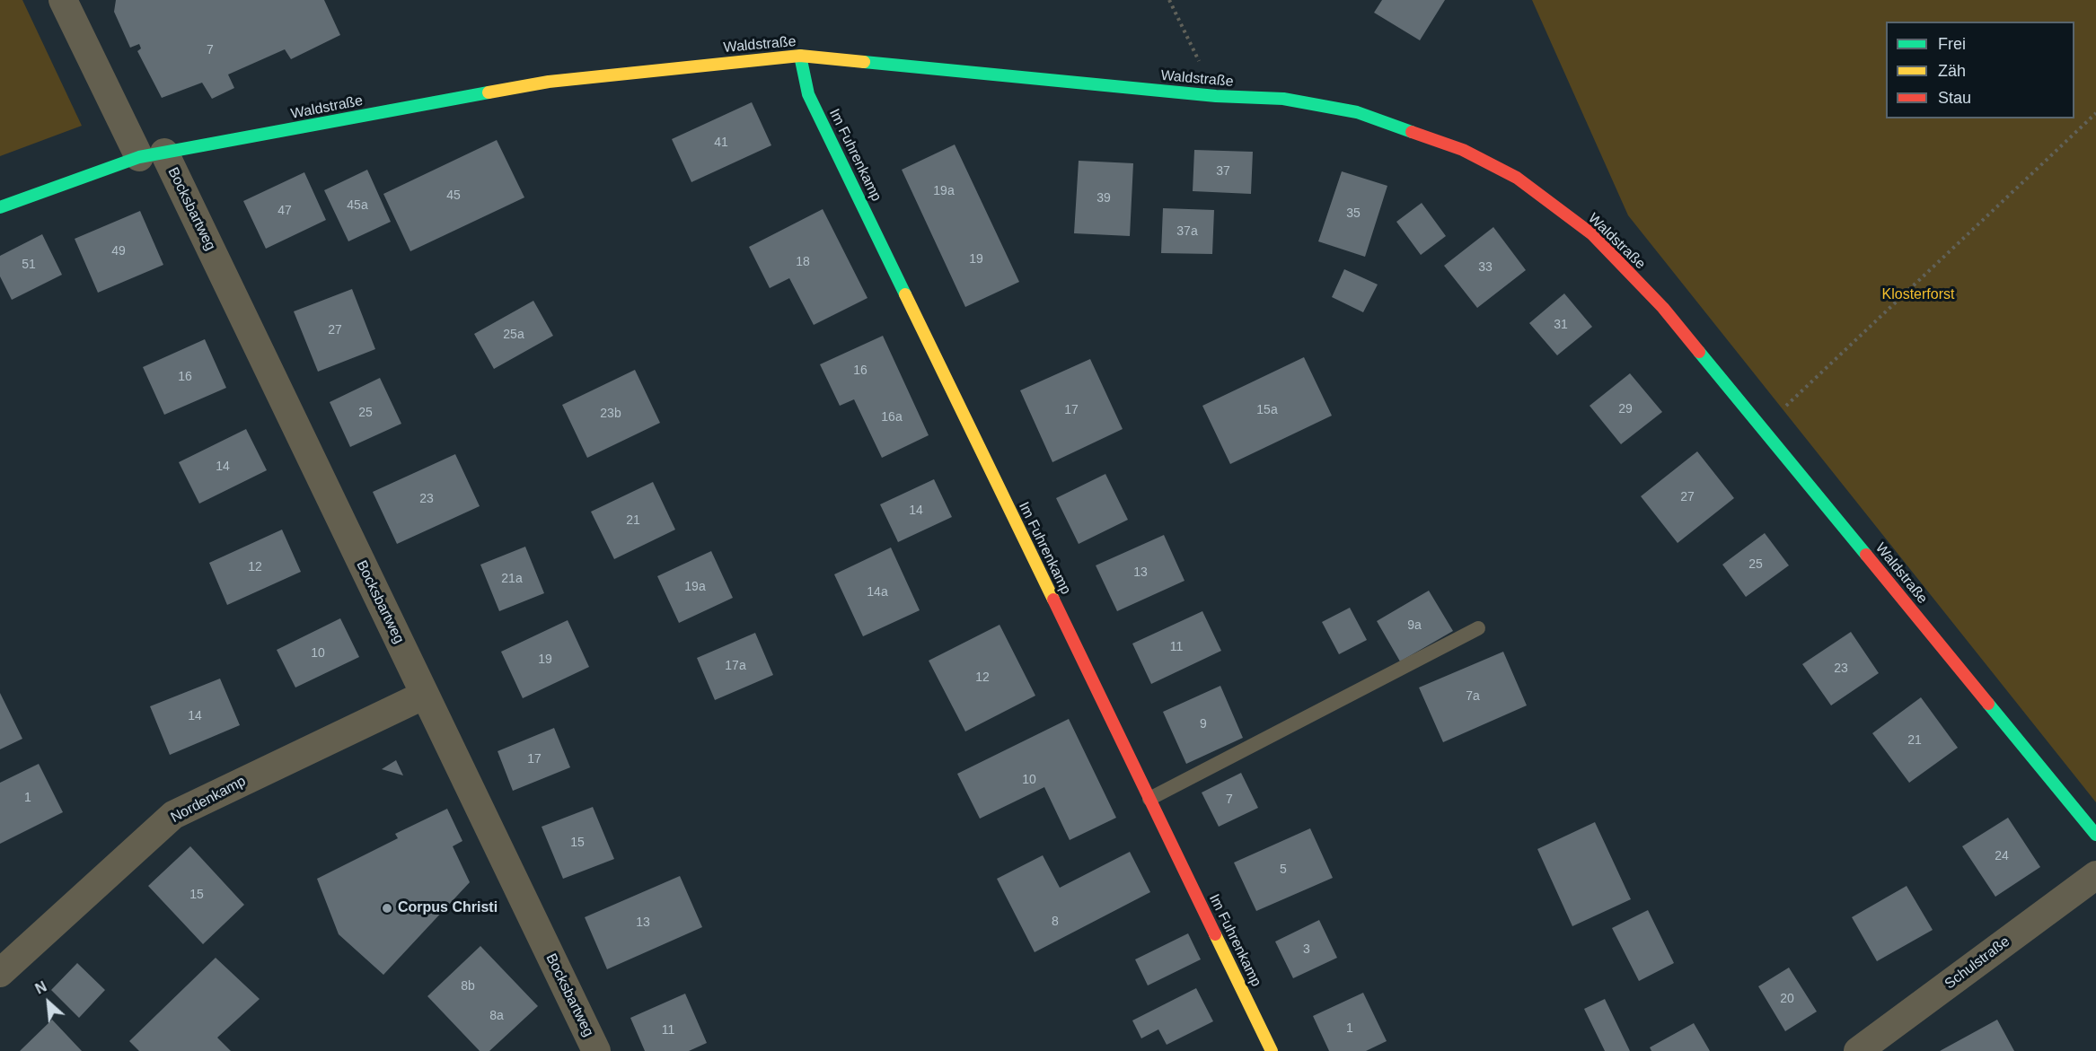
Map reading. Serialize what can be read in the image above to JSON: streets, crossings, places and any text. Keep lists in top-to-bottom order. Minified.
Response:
{"streets":{"street":["Waldstraße","Im Fuhrenkamp","Bocksbartweg","Nordenkamp","Schulstraße"]},"crossings":[["Waldstraße","Im Fuhrenkamp"],["Waldstraße","Bocksbartweg"],["Bocksbartweg","Nordenkamp"]],"parks":["Klosterforst"],"places":["Corpus Christi"],"house_numbers":["7","41","37","19a","45","39","45a","47","35","37a","49","19","18","51","33","31","27","25a","16","16","29","17","15a","25","23b","16a","14","27","23","14","21","25","12","13","21a","19a","14a","9a","11","10","19","17a","23","12","7a","14","9","21","17","10","1","7","15","24","5","15","8","13","3","8b","20","8a","1","11"],"legend":["Frei","Zäh","Stau"],"north":"top left"}
